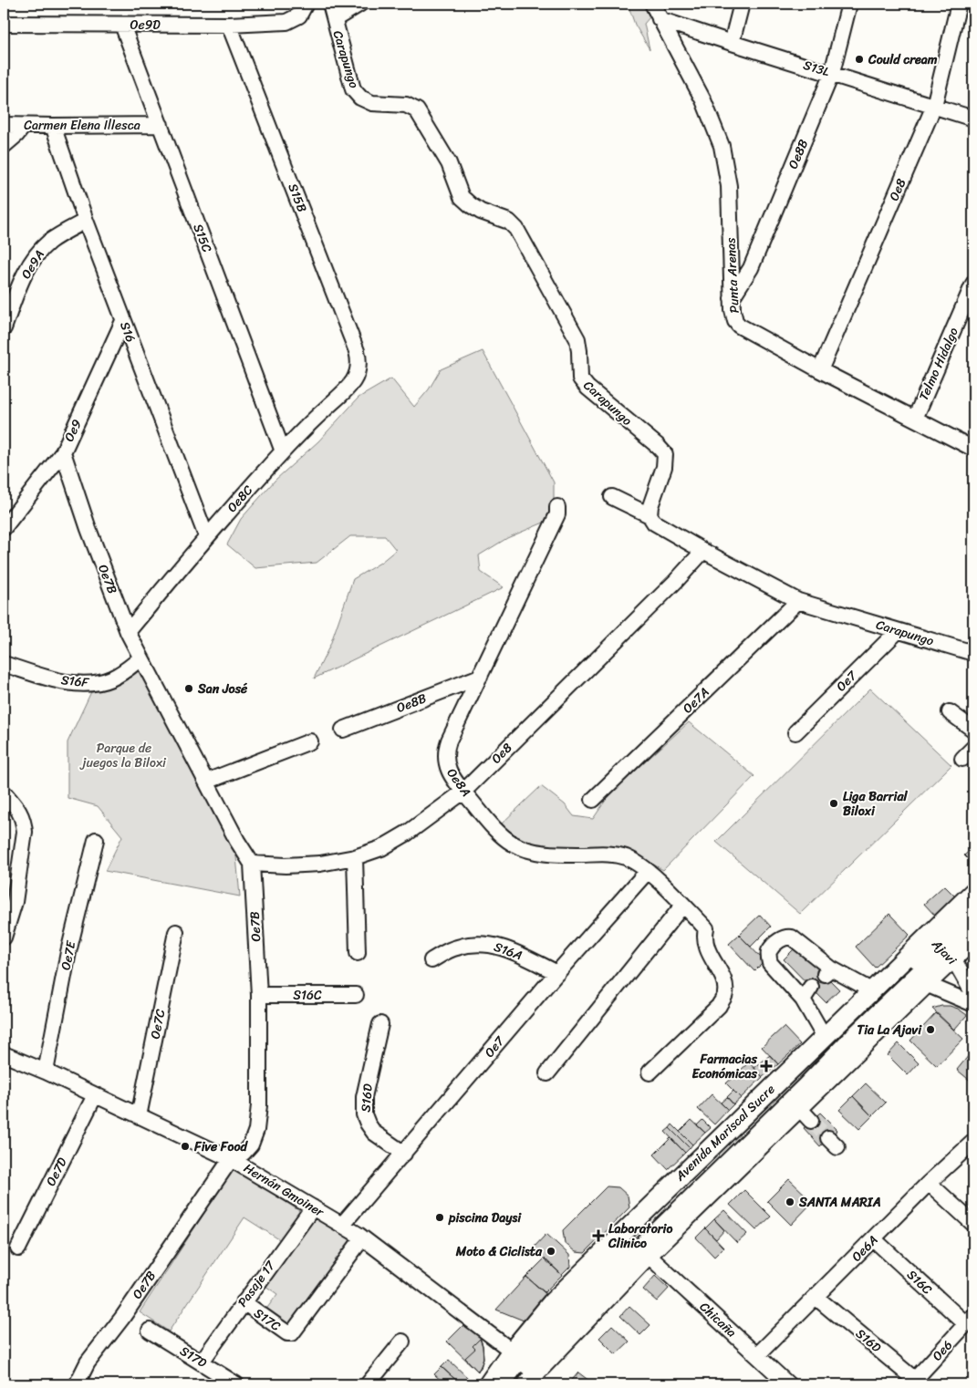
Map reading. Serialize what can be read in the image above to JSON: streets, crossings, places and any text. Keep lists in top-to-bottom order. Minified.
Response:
{"streets":{"main road":["Avenida Mariscal Sucre"],"street":["Oe9D","Carapungo","S13L","Carmen Elena Illesca","Oe8B","Oe8","S15B","S15C","Oe9A","Punta Arenas","S16","Telmo Hidalgo","Oe9","Oe8C","Oe7B","S16F","Oe7","Oe7A","Oe8A","S16A","Ajavi","Oe7E","S16C","Oe7C","S16D","Oe7D","Hernán Gmoiner","Oe6A","Pasaje 17","S17C","Chicaña","Oe6","S17D"]},"crossings":[["Oe9D","S15B"],["Oe9D","S15C"],["Carapungo","Oe8"],["Carapungo","Oe7"],["Carapungo","Oe7A"],["S13L","Oe8B"],["S13L","Oe8"],["S13L","Punta Arenas"],["Carmen Elena Illesca","S15C"],["Carmen Elena Illesca","S16"],["Oe8B","Punta Arenas"],["Oe8B","Oe8A"],["Oe8","Punta Arenas"],["Oe8","Oe7B"],["Oe8","Oe8A"],["S15B","Oe8C"],["S15C","Oe8C"],["Oe9A","S16"],["Punta Arenas","Telmo Hidalgo"],["S16","Oe9"],["S16","Oe8C"],["Oe9","Oe7B"],["Oe8C","Oe7B"],["Oe7B","S16F"],["Oe7B","S16C"],["Oe7B","Hernán Gmoiner"],["Oe7","Oe8A"],["Oe7","S16A"],["Oe7","S16D"],["Oe7","Hernán Gmoiner"],["Ajavi","Avenida Mariscal Sucre"],["Oe7E","Hernán Gmoiner"],["S16C","Oe6A"],["S16C","Oe6"],["Oe7C","Hernán Gmoiner"],["S16D","Oe6A"],["S16D","Oe6"],["Avenida Mariscal Sucre","Hernán Gmoiner"],["Avenida Mariscal Sucre","Chicaña"],["Oe7D","Hernán Gmoiner"],["Hernán Gmoiner","Pasaje 17"],["Hernán Gmoiner","S17C"],["Oe6A","Chicaña"],["Pasaje 17","S17C"],["Pasaje 17","S17D"]],"parks":["Parque de juegos la Biloxi"],"places":{"other":["Could cream","San José","Liga Barrial Biloxi","Tia La Ajavi","Five Food","SANTA MARIA","piscina Daysi","Moto & Ciclista"],"health":["Farmacias Económicas","Laboratorio Clinico"]}}
